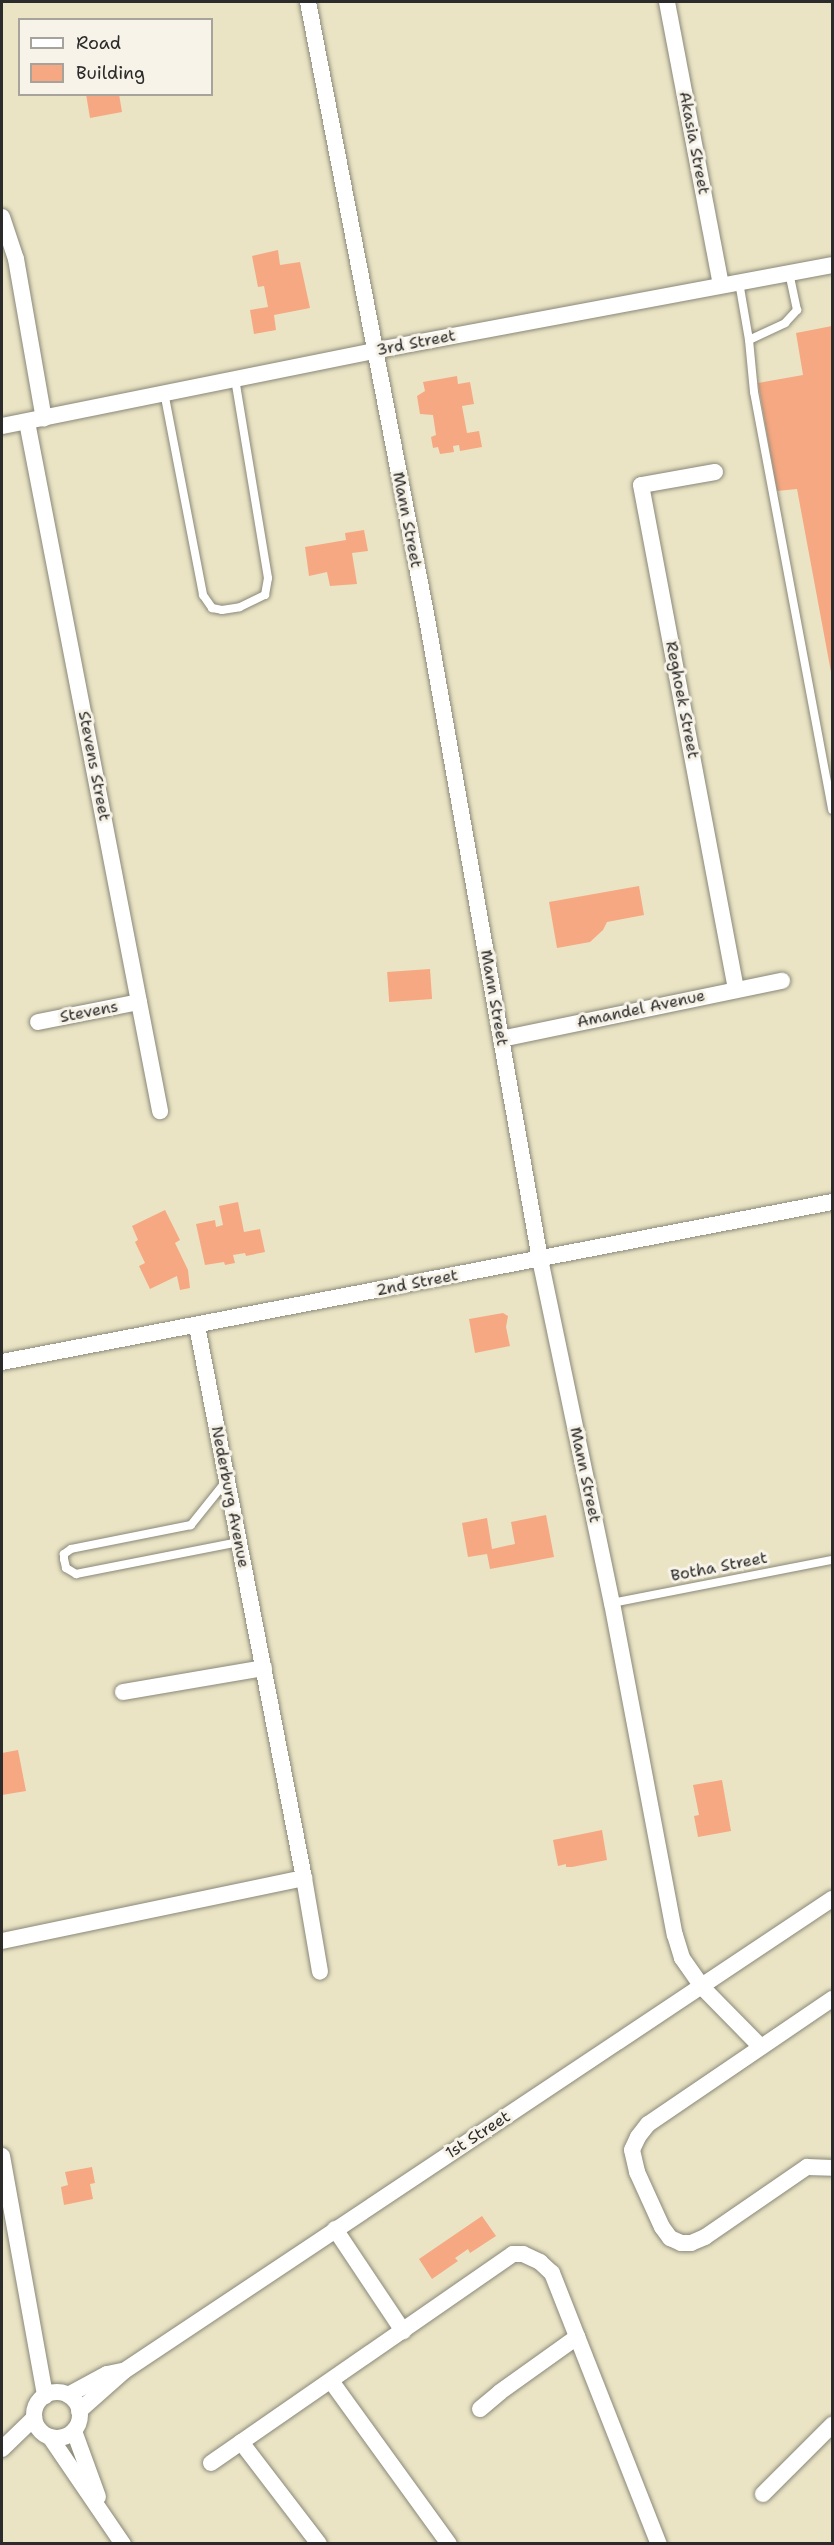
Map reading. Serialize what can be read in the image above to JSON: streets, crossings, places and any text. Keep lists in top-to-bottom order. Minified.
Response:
{"streets":{"street":["Akasia Street","3rd Street","Mann Street","Reghoek Street","Stevens Street","Amandel Avenue","Stevens","2nd Street","Nederburg Avenue","1st Street"],"lane":["Botha Street"]},"crossings":[["Akasia Street","3rd Street"],["3rd Street","Mann Street"],["3rd Street","Stevens Street"],["Mann Street","Amandel Avenue"],["Mann Street","2nd Street"],["Mann Street","Botha Street"],["Mann Street","1st Street"],["Reghoek Street","Amandel Avenue"],["Stevens Street","Stevens"],["2nd Street","Nederburg Avenue"]],"legend":["Road","Building"]}
